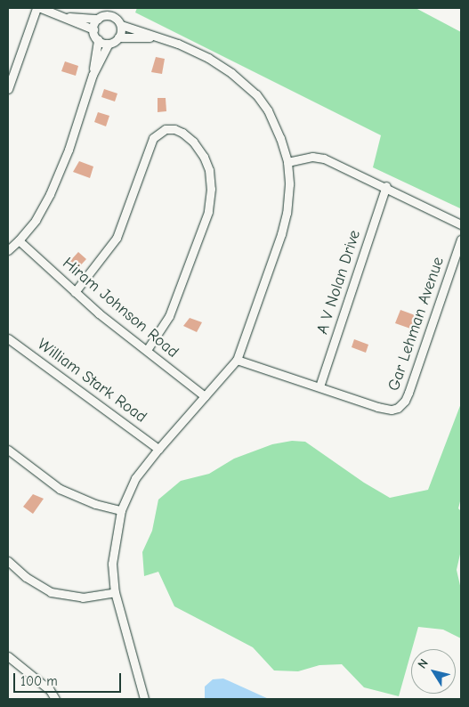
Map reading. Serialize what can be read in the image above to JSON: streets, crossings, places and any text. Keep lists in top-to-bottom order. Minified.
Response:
{"streets":{"street":["A V Nolan Drive","Hiram Johnson Road","Gar Lehman Avenue","William Stark Road"]},"crossings":[["A V Nolan Drive","Gar Lehman Avenue"]],"scale_bar":"100 m","north":"top left"}
